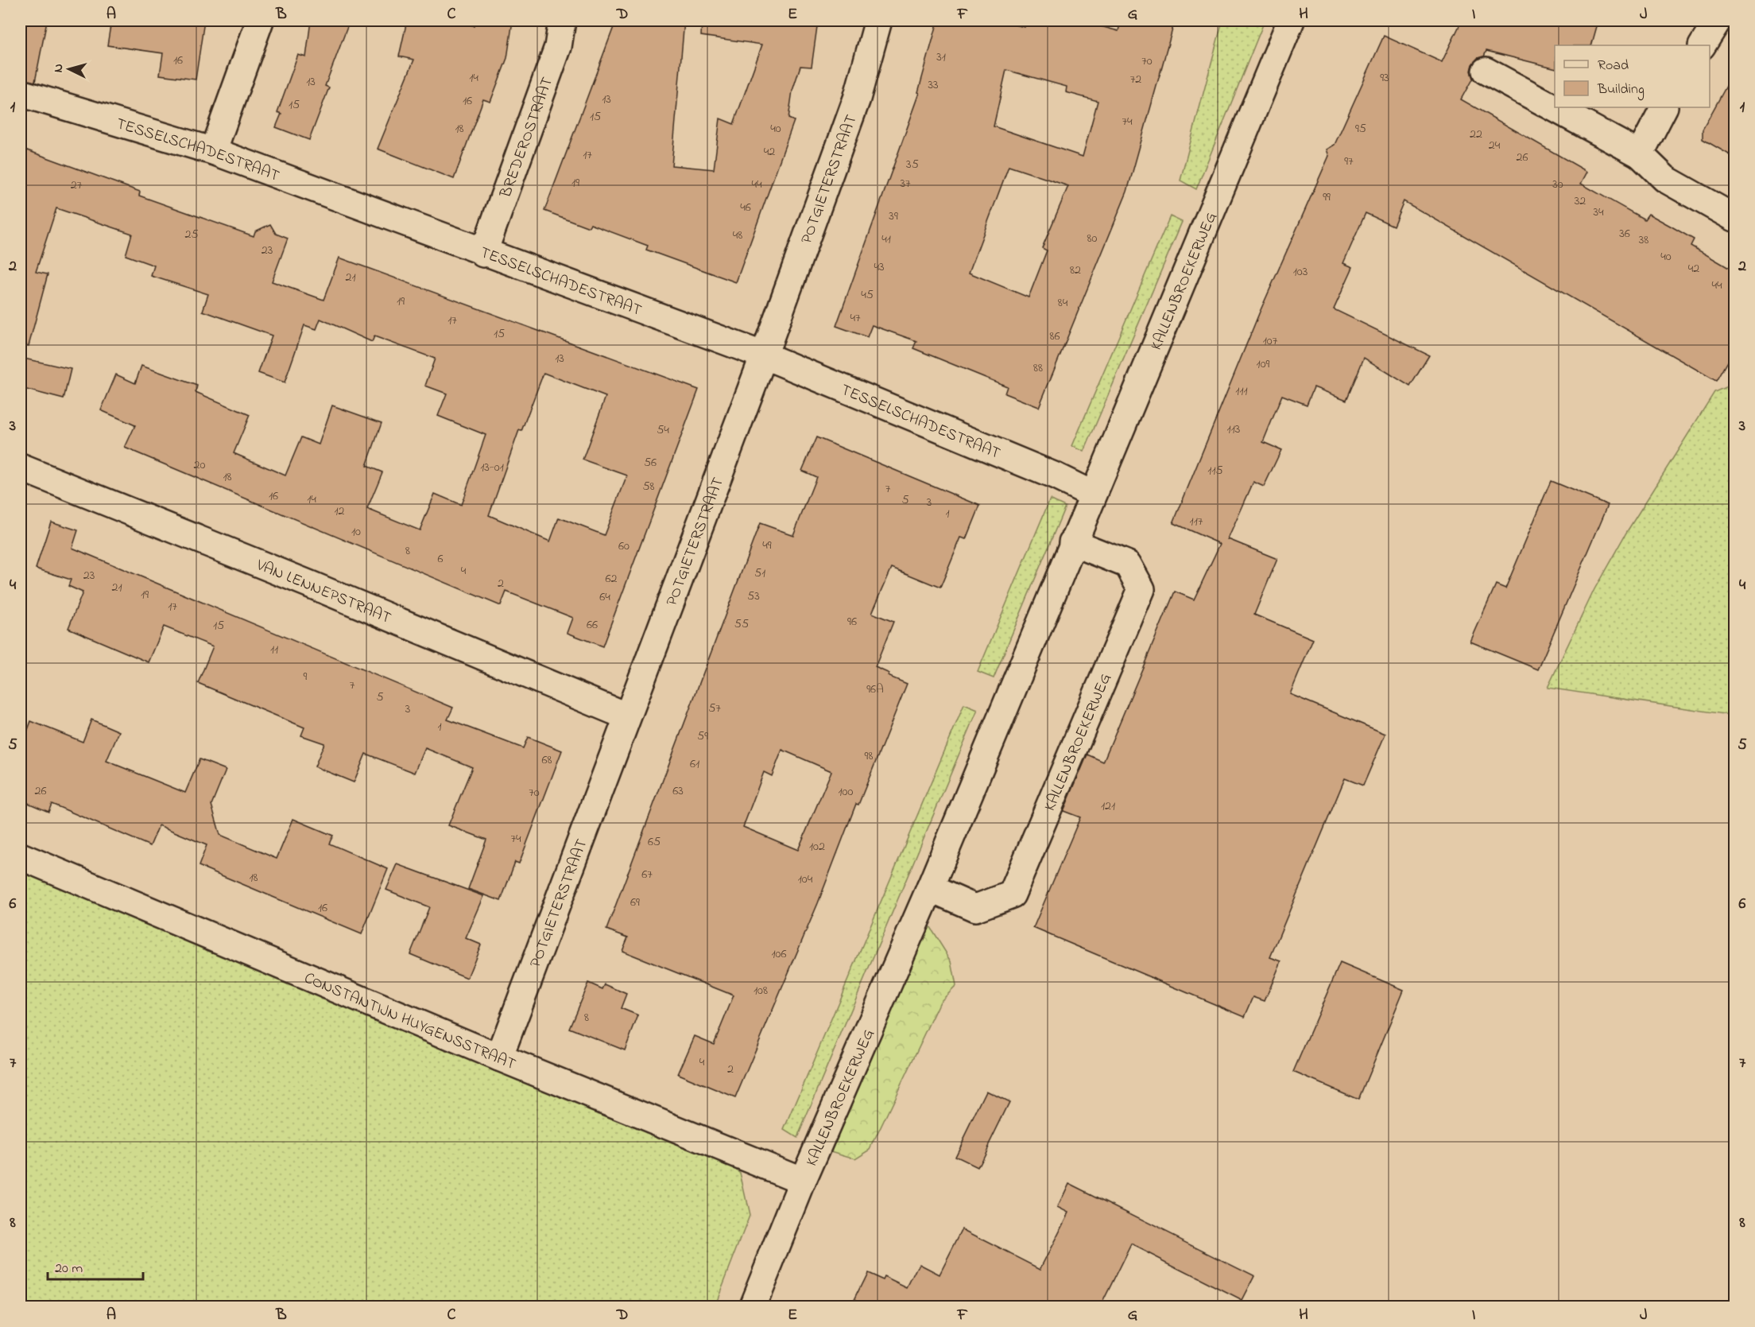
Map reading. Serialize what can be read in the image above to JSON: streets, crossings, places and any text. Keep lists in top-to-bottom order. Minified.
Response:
{"streets":{"street":["BREDEROSTRAAT","TESSELSCHADESTRAAT","POTGIETERSTRAAT","KALLENBROEKERWEG","VAN LENNEPSTRAAT","CONSTANTIJN HUYGENSSTRAAT"]},"crossings":[["BREDEROSTRAAT","TESSELSCHADESTRAAT"],["TESSELSCHADESTRAAT","POTGIETERSTRAAT"],["TESSELSCHADESTRAAT","KALLENBROEKERWEG"],["POTGIETERSTRAAT","VAN LENNEPSTRAAT"],["POTGIETERSTRAAT","CONSTANTIJN HUYGENSSTRAAT"],["KALLENBROEKERWEG","CONSTANTIJN HUYGENSSTRAAT"]],"house_numbers":["31","16","70","14","93","72","13","33","13","16","15","15","74","18","40","95","22","24","42","17","26","97","35","19","37","44","30","27","99","32","46","34","39","36","25","48","80","41","38","23","40","43","42","82","103","21","44","45","19","84","47","17","15","86","107","13","109","88","111","113","54","56","20","13-01","115","18","58","7","16","14","5","3","12","1","117","10","49","60","8","6","4","51","23","62","2","21","19","53","64","17","96","55","66","15","11","9","7","96A","5","57","3","1","59","98","68","61","26","63","100","70","121","74","65","102","67","18","104","69","16","106","108","8","4","2"],"legend":["Road","Building"],"scale_bar":"20 m","north":"left","grid":{"columns":["A","B","C","D","E","F","G","H","I","J"],"rows":["1","2","3","4","5","6","7","8"]}}
